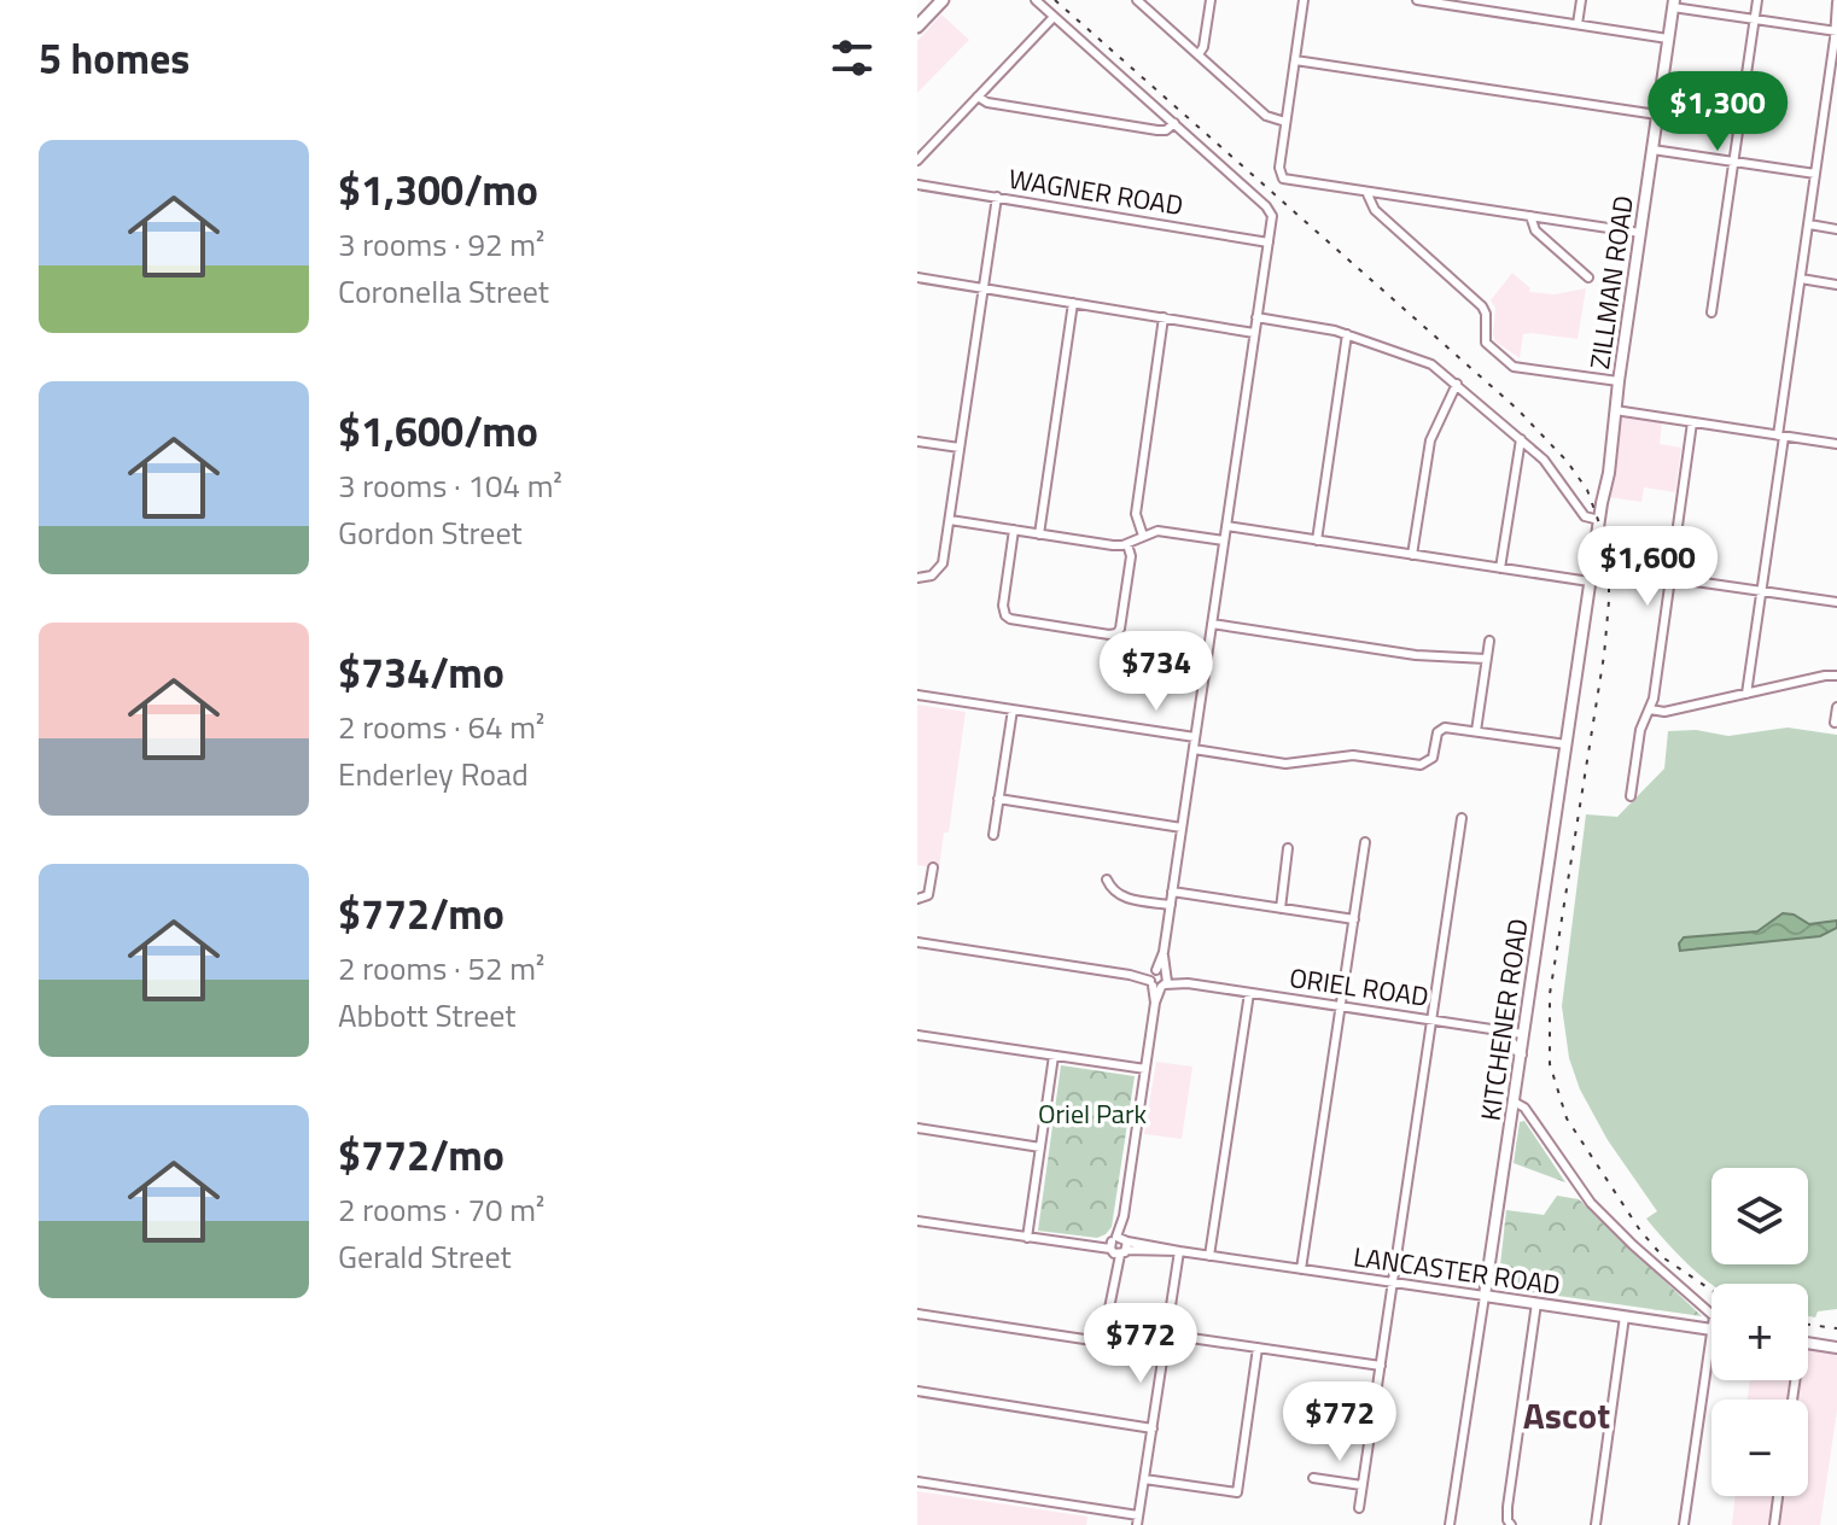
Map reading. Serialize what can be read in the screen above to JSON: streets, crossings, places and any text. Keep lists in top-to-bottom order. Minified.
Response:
{"streets":{"main road":["ZILLMAN ROAD","KITCHENER ROAD","LANCASTER ROAD"],"street":["WAGNER ROAD","ORIEL ROAD"]},"crossings":[["ZILLMAN ROAD","KITCHENER ROAD"],["ORIEL ROAD","KITCHENER ROAD"],["KITCHENER ROAD","LANCASTER ROAD"]],"districts":["Ascot"],"parks":["Oriel Park"],"page":{"heading":"5 homes","price":["$1,300","$1,600","$734","$772","$772"],"list":[{"name":"$1,300/mo","note":"3 rooms · 92 m² · Coronella Street"},{"name":"$1,600/mo","note":"3 rooms · 104 m² · Gordon Street"},{"name":"$734/mo","note":"2 rooms · 64 m² · Enderley Road"},{"name":"$772/mo","note":"2 rooms · 52 m² · Abbott Street"},{"name":"$772/mo","note":"2 rooms · 70 m² · Gerald Street"}],"map_buttons":["+","−"]}}
